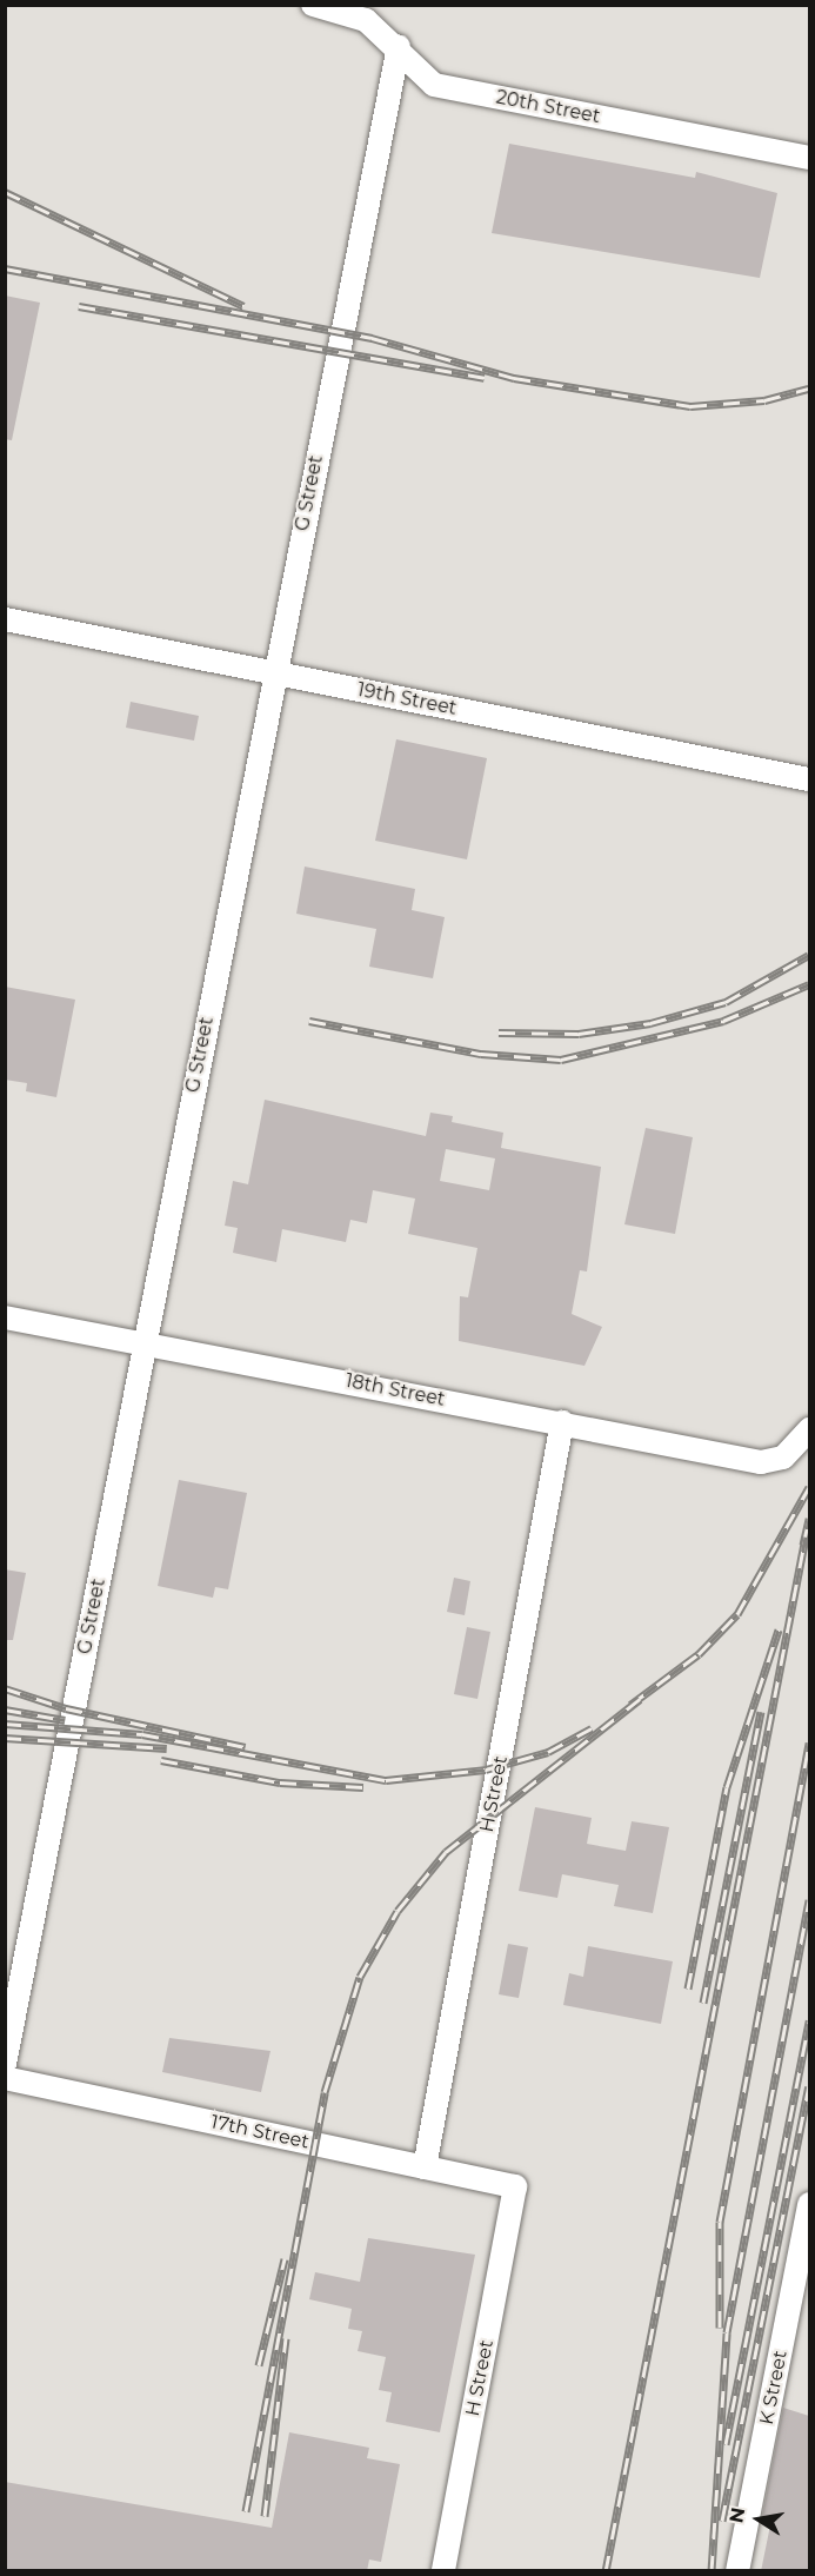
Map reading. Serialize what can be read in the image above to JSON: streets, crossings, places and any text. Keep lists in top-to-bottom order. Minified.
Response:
{"streets":{"lane":["20th Street","G Street","19th Street","18th Street","H Street","17th Street","K Street"]},"crossings":[["20th Street","G Street"],["G Street","19th Street"],["G Street","18th Street"],["18th Street","H Street"],["H Street","17th Street"]],"north":"left"}
